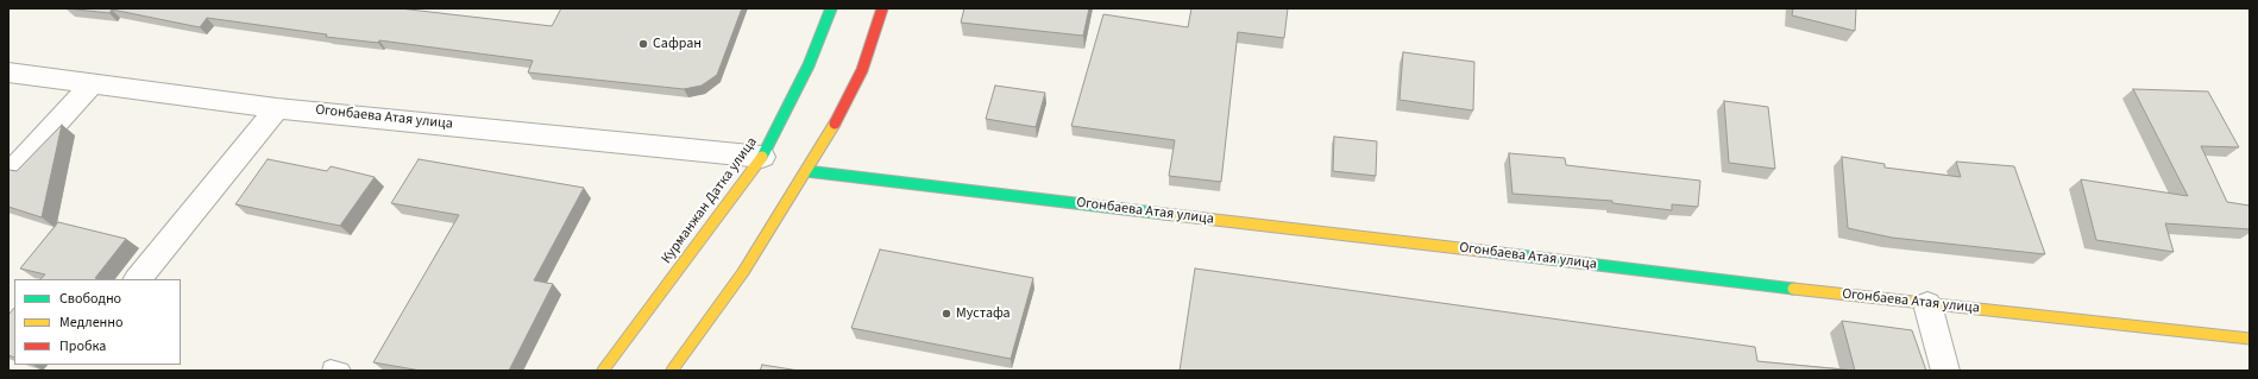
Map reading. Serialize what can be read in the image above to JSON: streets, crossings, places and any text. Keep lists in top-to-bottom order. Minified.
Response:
{"streets":{"street":["Огонбаева Атая улица","Курманжан Датка улица"]},"crossings":[["Огонбаева Атая улица","Курманжан Датка улица"]],"places":["Сафран","Мустафа"],"legend":["Свободно","Медленно","Пробка"]}
